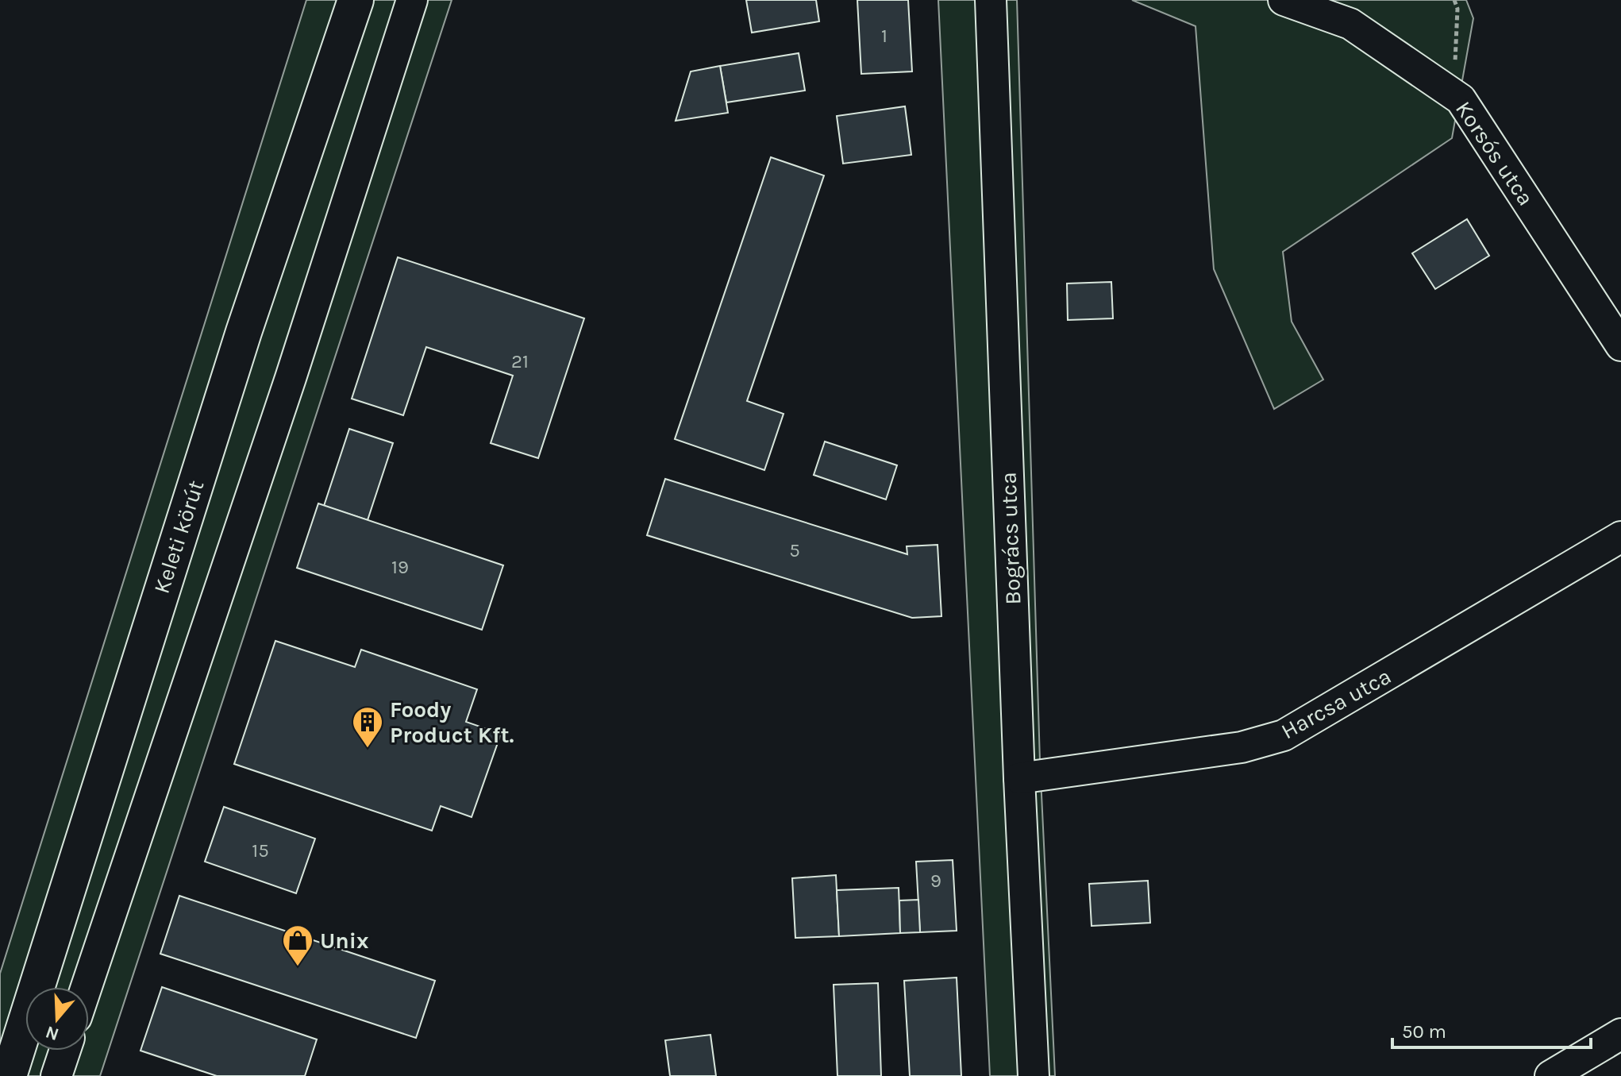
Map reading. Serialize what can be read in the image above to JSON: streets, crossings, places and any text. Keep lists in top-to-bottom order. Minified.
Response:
{"streets":{"main road":["Keleti körút"],"street":["Korsós utca","Bogrács utca","Harcsa utca"]},"crossings":[["Bogrács utca","Harcsa utca"]],"places":{"building":["Foody Product Kft."],"shop":["Unix"]},"house_numbers":["1","21","5","19","15","9"],"scale_bar":"50 m","north":"bottom"}
